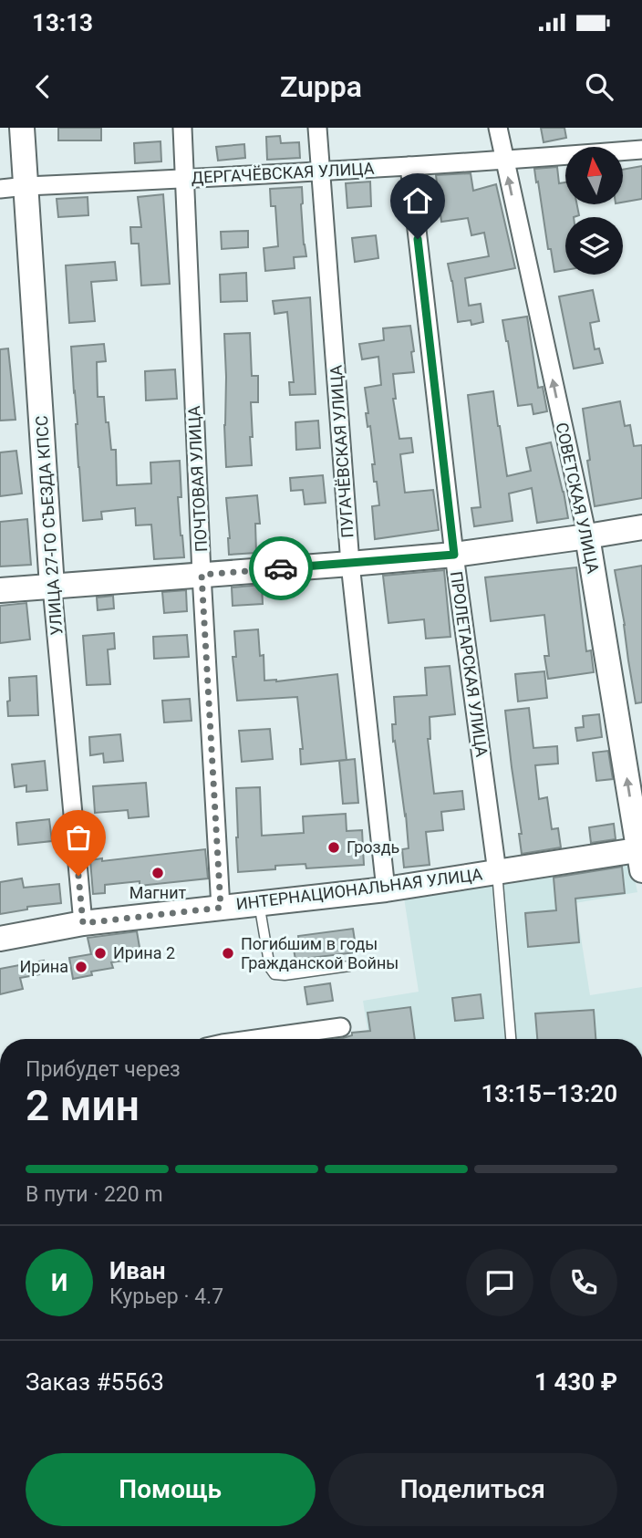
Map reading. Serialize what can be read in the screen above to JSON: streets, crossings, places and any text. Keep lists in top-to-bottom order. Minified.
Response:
{"streets":{"street":["ДЕРГАЧЁВСКАЯ УЛИЦА","ПУГАЧЁВСКАЯ УЛИЦА","ПОЧТОВАЯ УЛИЦА","СОВЕТСКАЯ УЛИЦА","УЛИЦА 27-ГО СЪЕЗДА КПСС","ПРОЛЕТАРСКАЯ УЛИЦА","ИНТЕРНАЦИОНАЛЬНАЯ УЛИЦА"]},"crossings":[["ДЕРГАЧЁВСКАЯ УЛИЦА","ПУГАЧЁВСКАЯ УЛИЦА"],["ДЕРГАЧЁВСКАЯ УЛИЦА","ПОЧТОВАЯ УЛИЦА"],["ДЕРГАЧЁВСКАЯ УЛИЦА","СОВЕТСКАЯ УЛИЦА"],["ДЕРГАЧЁВСКАЯ УЛИЦА","УЛИЦА 27-ГО СЪЕЗДА КПСС"],["ДЕРГАЧЁВСКАЯ УЛИЦА","ПРОЛЕТАРСКАЯ УЛИЦА"],["ПУГАЧЁВСКАЯ УЛИЦА","ИНТЕРНАЦИОНАЛЬНАЯ УЛИЦА"],["ПОЧТОВАЯ УЛИЦА","ИНТЕРНАЦИОНАЛЬНАЯ УЛИЦА"],["СОВЕТСКАЯ УЛИЦА","ИНТЕРНАЦИОНАЛЬНАЯ УЛИЦА"],["УЛИЦА 27-ГО СЪЕЗДА КПСС","ИНТЕРНАЦИОНАЛЬНАЯ УЛИЦА"],["ПРОЛЕТАРСКАЯ УЛИЦА","ИНТЕРНАЦИОНАЛЬНАЯ УЛИЦА"]],"one_way":["СОВЕТСКАЯ УЛИЦА"],"places":["Гроздь","Магнит","Ирина 2","Погибшим в годы Гражданской Войны","Ирина"],"north":"top","page":{"status":"13:13","header":"Zuppa","heading":["2 мин","Прибудет через","13:15–13:20"],"panel":["Иван","Курьер · 4.7","Заказ #5563","1 430 ₽"],"bar":"В пути · 220 m","round":"И","buttons":["Помощь","Поделиться"]}}
